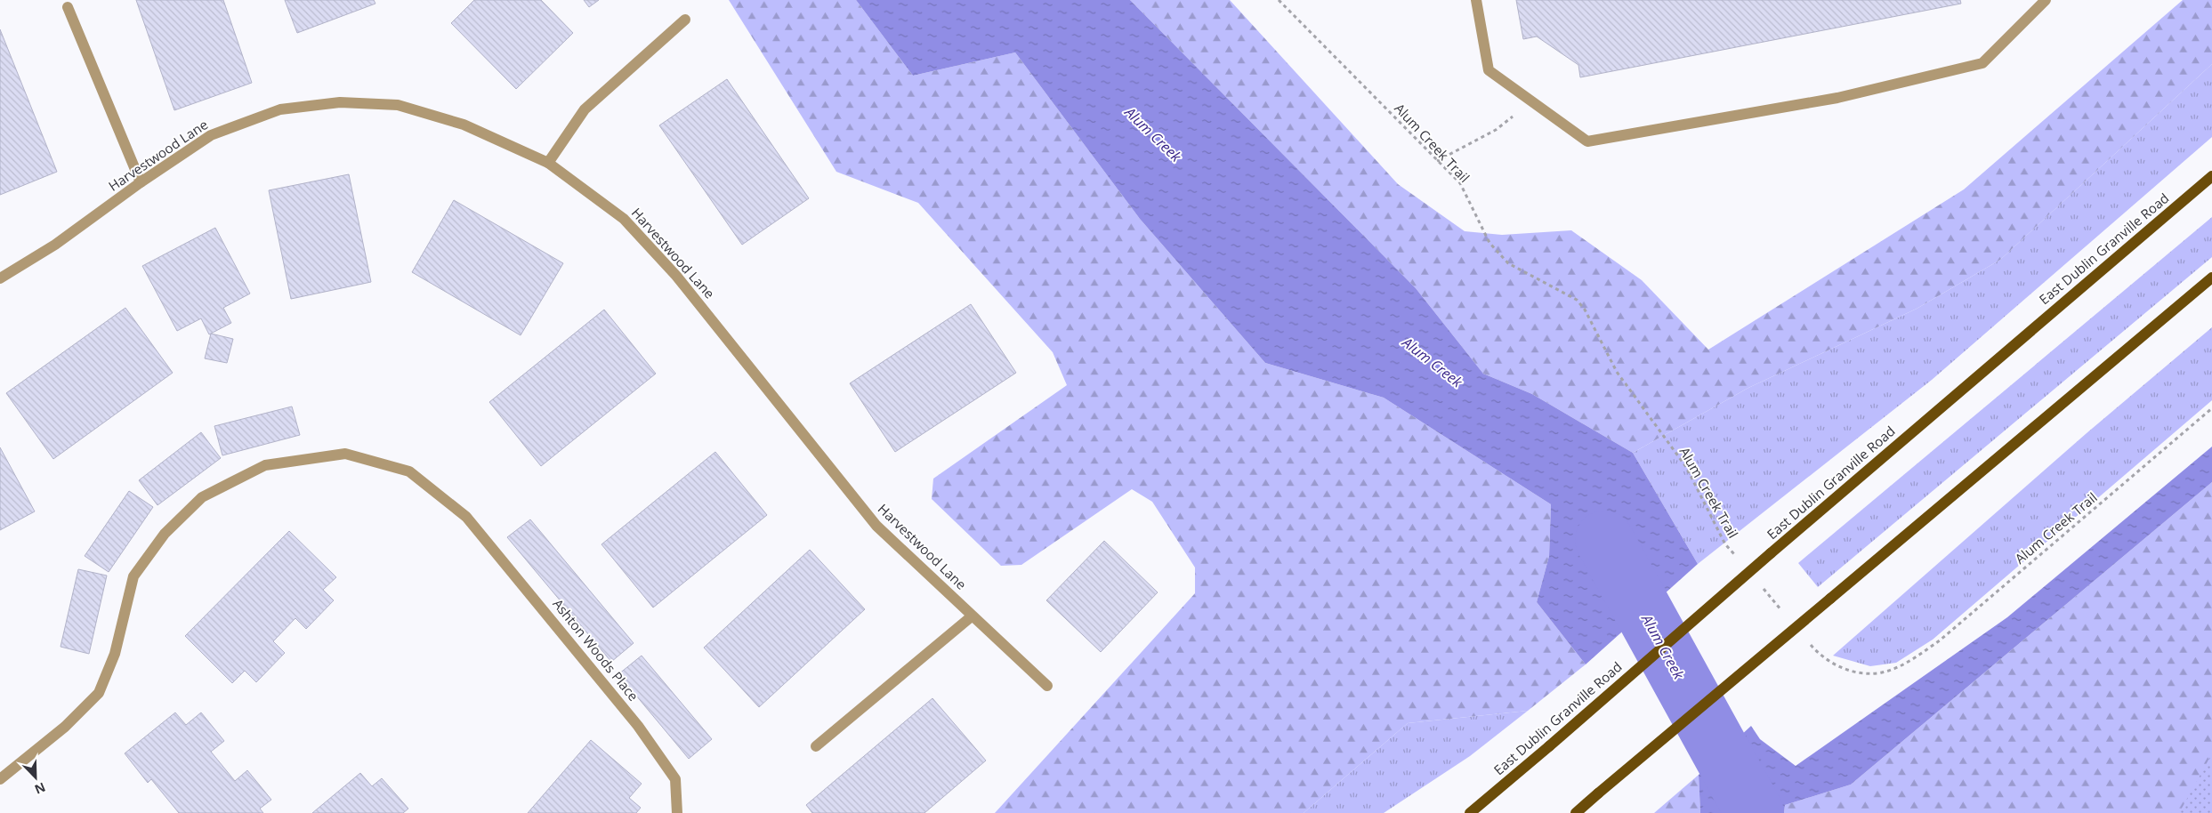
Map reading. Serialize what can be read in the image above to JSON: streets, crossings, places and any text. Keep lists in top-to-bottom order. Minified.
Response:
{"streets":{"main road":["East Dublin Granville Road"],"street":["Harvestwood Lane","Ashton Woods Place"],"path":["Alum Creek Trail"]},"water":["Alum Creek"],"north":"bottom right"}
